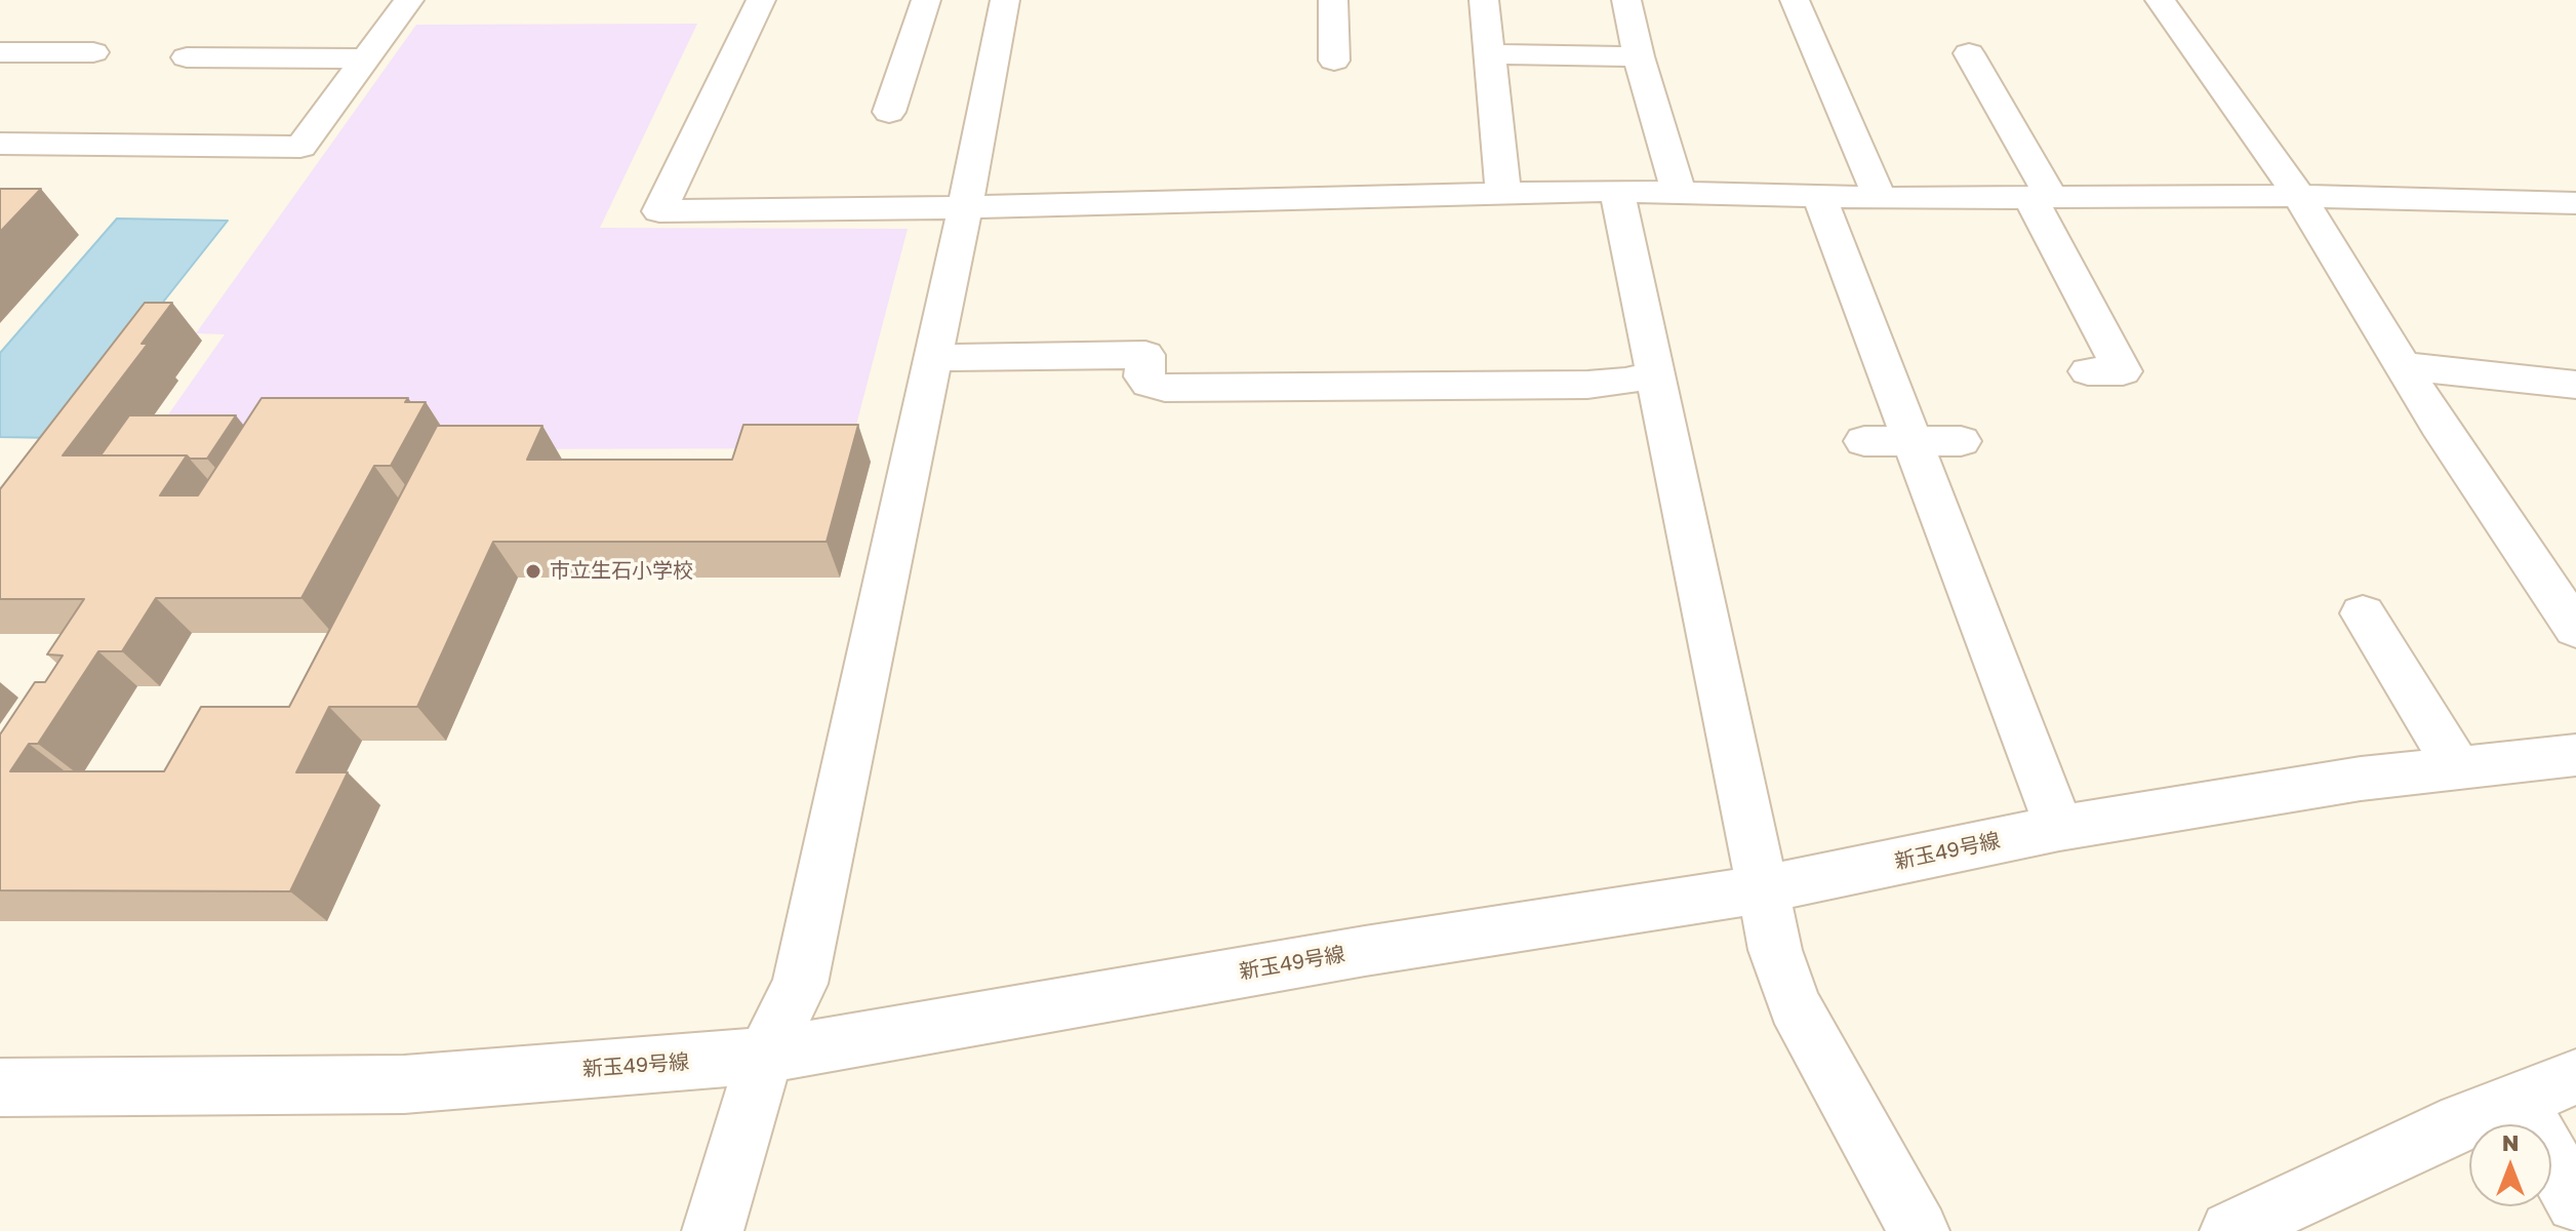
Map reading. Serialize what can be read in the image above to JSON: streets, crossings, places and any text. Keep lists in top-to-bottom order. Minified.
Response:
{"streets":{"street":["新玉49号線"]},"places":["市立生石小学校"],"north":"top"}
